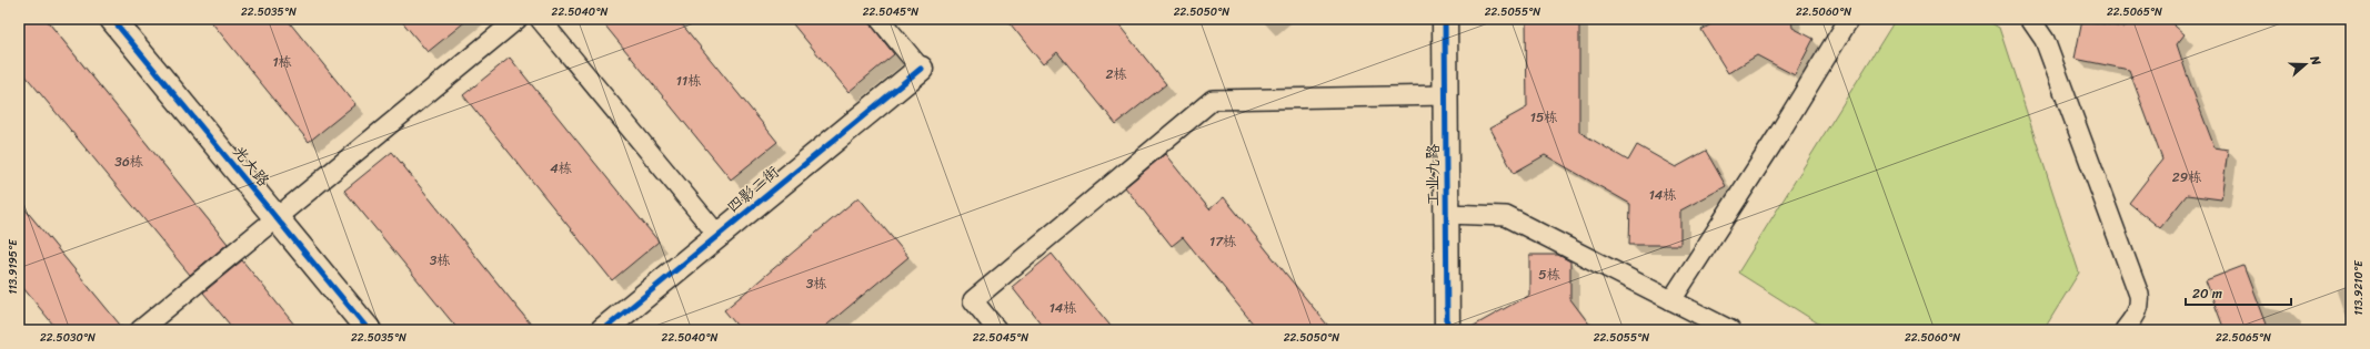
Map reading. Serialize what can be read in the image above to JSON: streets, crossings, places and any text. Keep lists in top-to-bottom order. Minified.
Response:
{"streets":{"street":["光大路","工业九路","四影二街"]},"house_numbers":["1栋","2栋","11栋","15栋","36栋","4栋","29栋","14栋","17栋","3栋","5栋","3栋","14栋"],"scale_bar":"20 m","north":"right","coordinates":["22.5035°N","22.5040°N","22.5045°N","22.5050°N","22.5055°N","22.5060°N","22.5065°N","113.9195°E","113.9210°E","22.5030°N"]}
